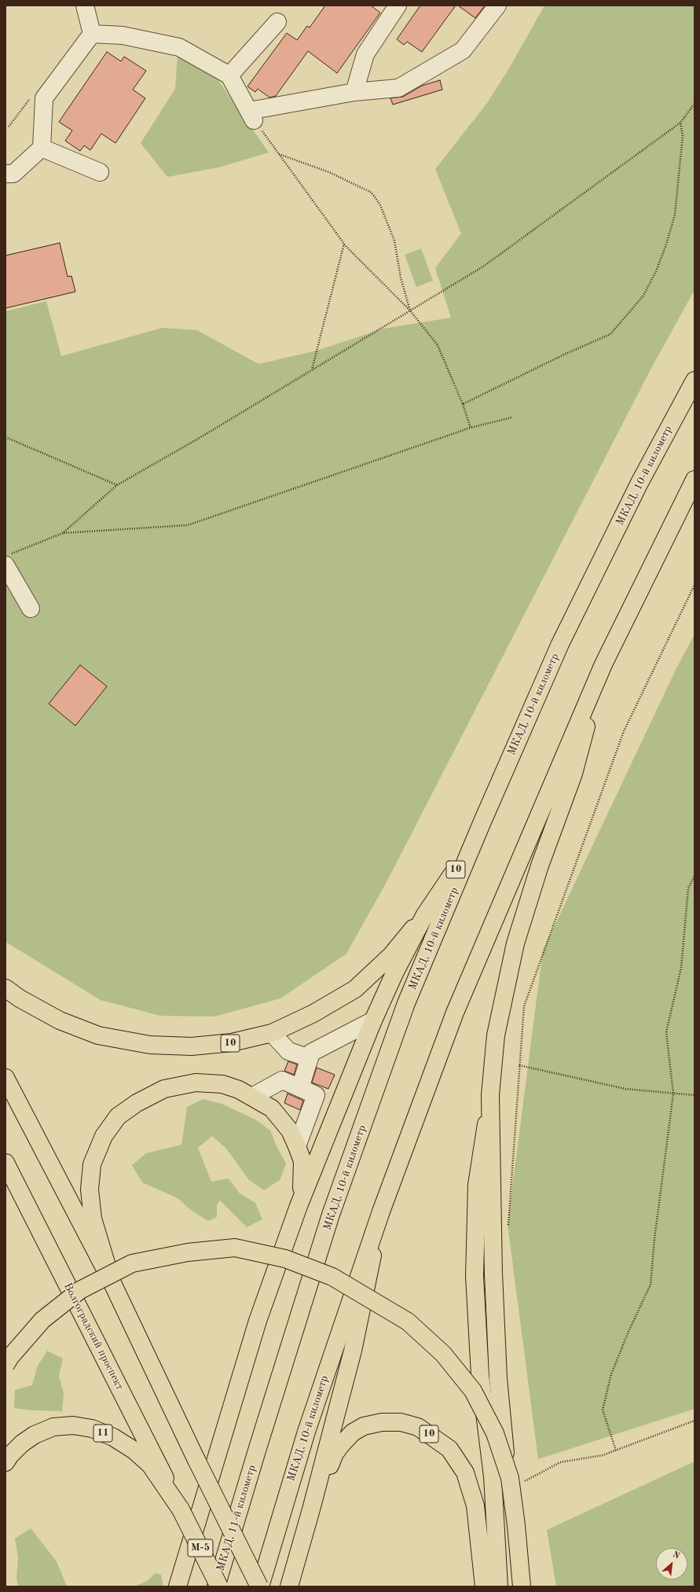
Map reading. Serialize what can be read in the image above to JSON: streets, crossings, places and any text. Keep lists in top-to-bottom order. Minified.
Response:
{"streets":{"main road":["МКАД, 10-й километр","10","Волгоградский проспект","11","МКАД, 11-й километр","М-5"]},"crossings":[["МКАД, 10-й километр","10"],["МКАД, 10-й километр","МКАД, 11-й километр"],["Волгоградский проспект","11"],["Волгоградский проспект","М-5"],["11","М-5"]],"north":"top right"}
